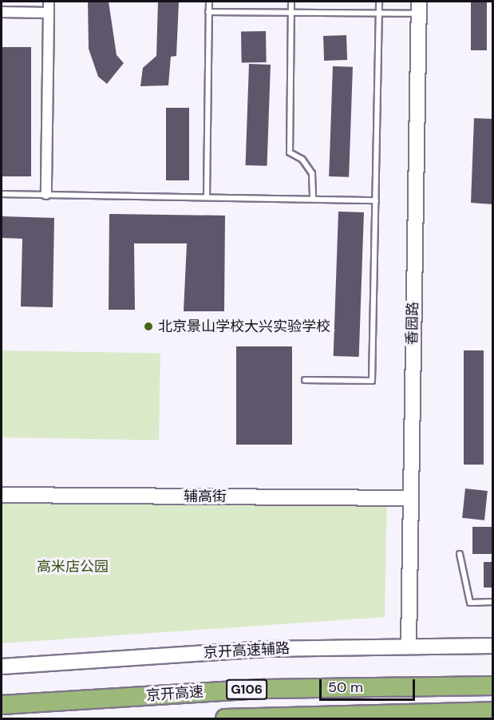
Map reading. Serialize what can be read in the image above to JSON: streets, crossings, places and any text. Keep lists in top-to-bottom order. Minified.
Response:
{"streets":{"highway":["G106","京开高速"],"street":["香园路","辅高街","京开高速辅路"]},"crossings":[["香园路","辅高街"],["香园路","京开高速辅路"]],"parks":["高米店公园"],"places":["北京景山学校大兴实验学校"],"scale_bar":"50 m"}
